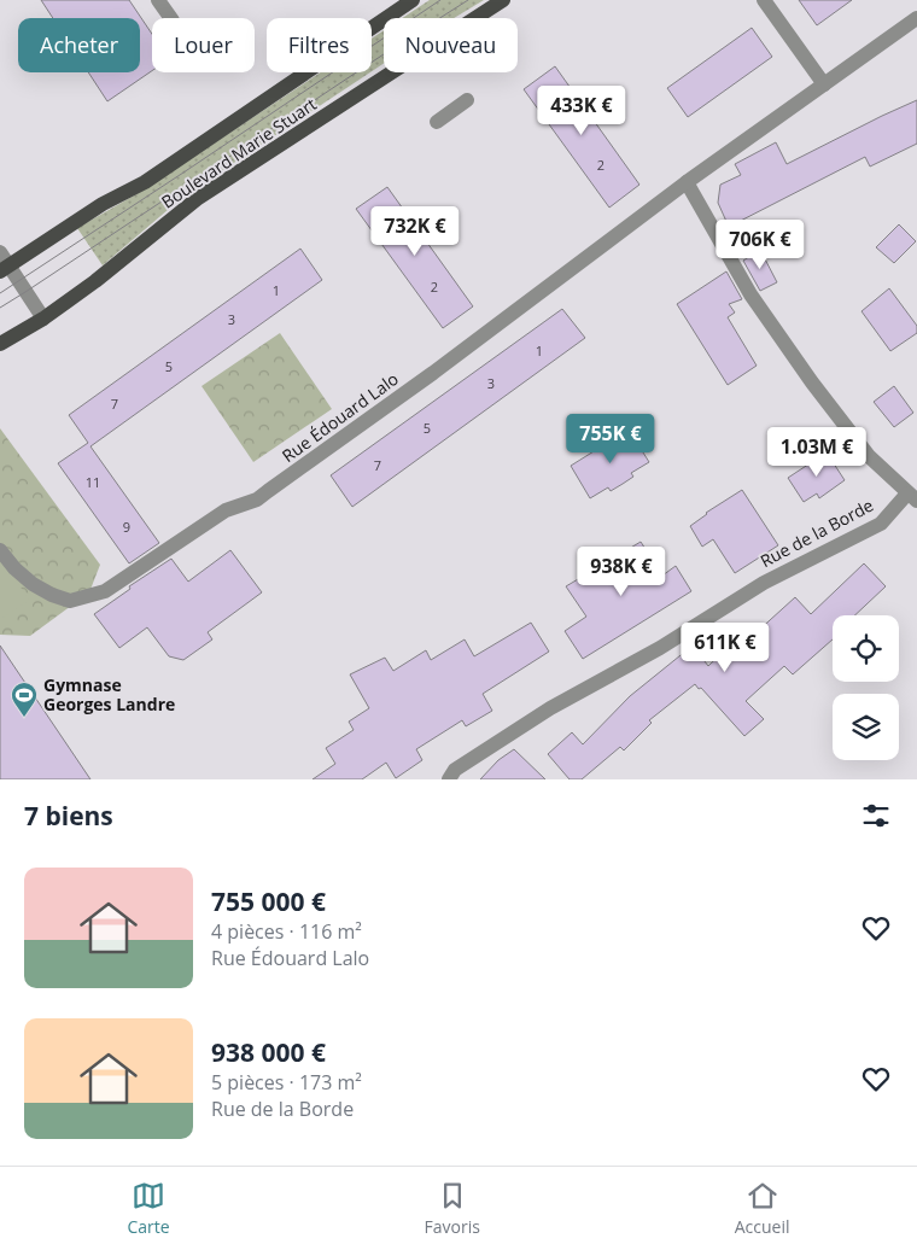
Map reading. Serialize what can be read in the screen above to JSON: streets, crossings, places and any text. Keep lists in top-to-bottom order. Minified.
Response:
{"streets":{"main road":["Boulevard Marie Stuart"],"street":["Rue Édouard Lalo","Rue de la Borde"]},"crossings":[["Rue Édouard Lalo","Rue de la Borde"]],"places":{"sports":["Gymnase Georges Landre"]},"house_numbers":["2","2","1","3","1","5","3","7","5","7","11","9"],"page":{"chip":["Acheter","Louer","Filtres","Nouveau"],"price":["433K €","732K €","706K €","755K €","1.03M €","938K €","611K €"],"heading":"7 biens","list":[{"name":"755 000 €","note":"4 pièces · 116 m² · Rue Édouard Lalo"},{"name":"938 000 €","note":"5 pièces · 173 m² · Rue de la Borde"}],"tabs":["Carte","Favoris","Accueil"]}}
